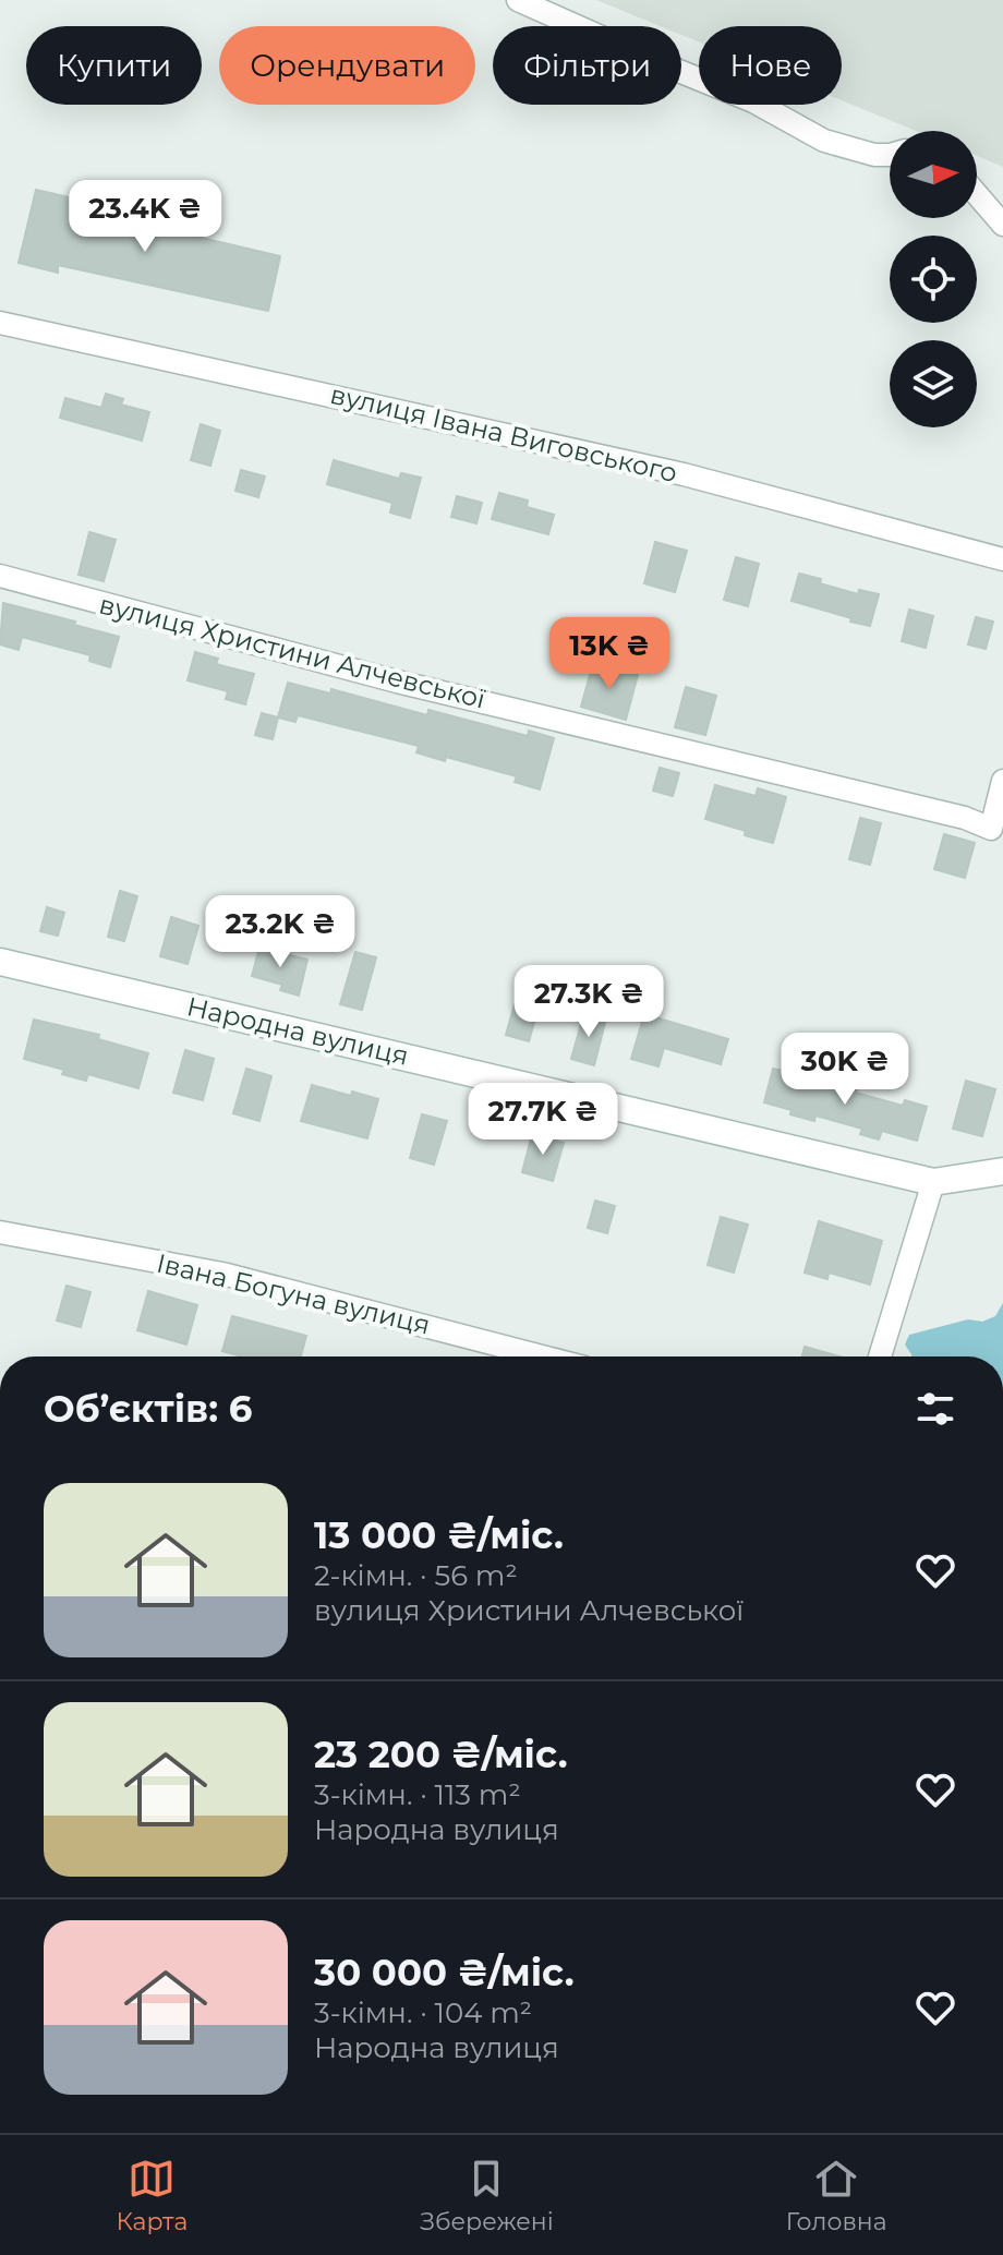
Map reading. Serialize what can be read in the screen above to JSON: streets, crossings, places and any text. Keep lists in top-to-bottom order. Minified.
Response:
{"streets":{"street":["вулиця Івана Виговського","вулиця Христини Алчевської","Народна вулиця","Івана Богуна вулиця"]},"north":"right","page":{"chip":["Купити","Орендувати","Фільтри","Нове"],"price":["23.4K ₴","13K ₴","23.2K ₴","27.3K ₴","30K ₴","27.7K ₴"],"heading":"Об’єктів: 6","list":[{"name":"13 000 ₴/міс.","note":"2-кімн. · 56 m² · вулиця Христини Алчевської"},{"name":"23 200 ₴/міс.","note":"3-кімн. · 113 m² · Народна вулиця"},{"name":"30 000 ₴/міс.","note":"3-кімн. · 104 m² · Народна вулиця"}],"tabs":["Карта","Збережені","Головна"]}}
